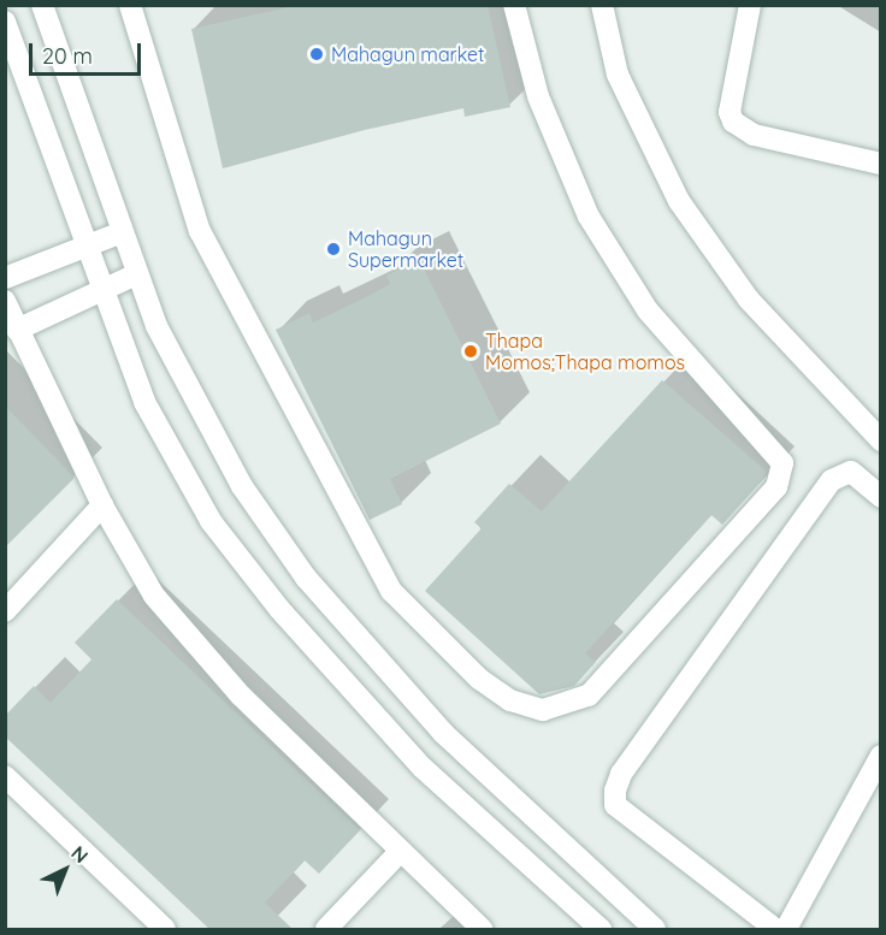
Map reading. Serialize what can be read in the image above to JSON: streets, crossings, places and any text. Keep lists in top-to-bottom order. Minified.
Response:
{"places":["Mahagun market","Mahagun Supermarket","Thapa Momos;Thapa momos"],"scale_bar":"20 m","north":"top right"}
